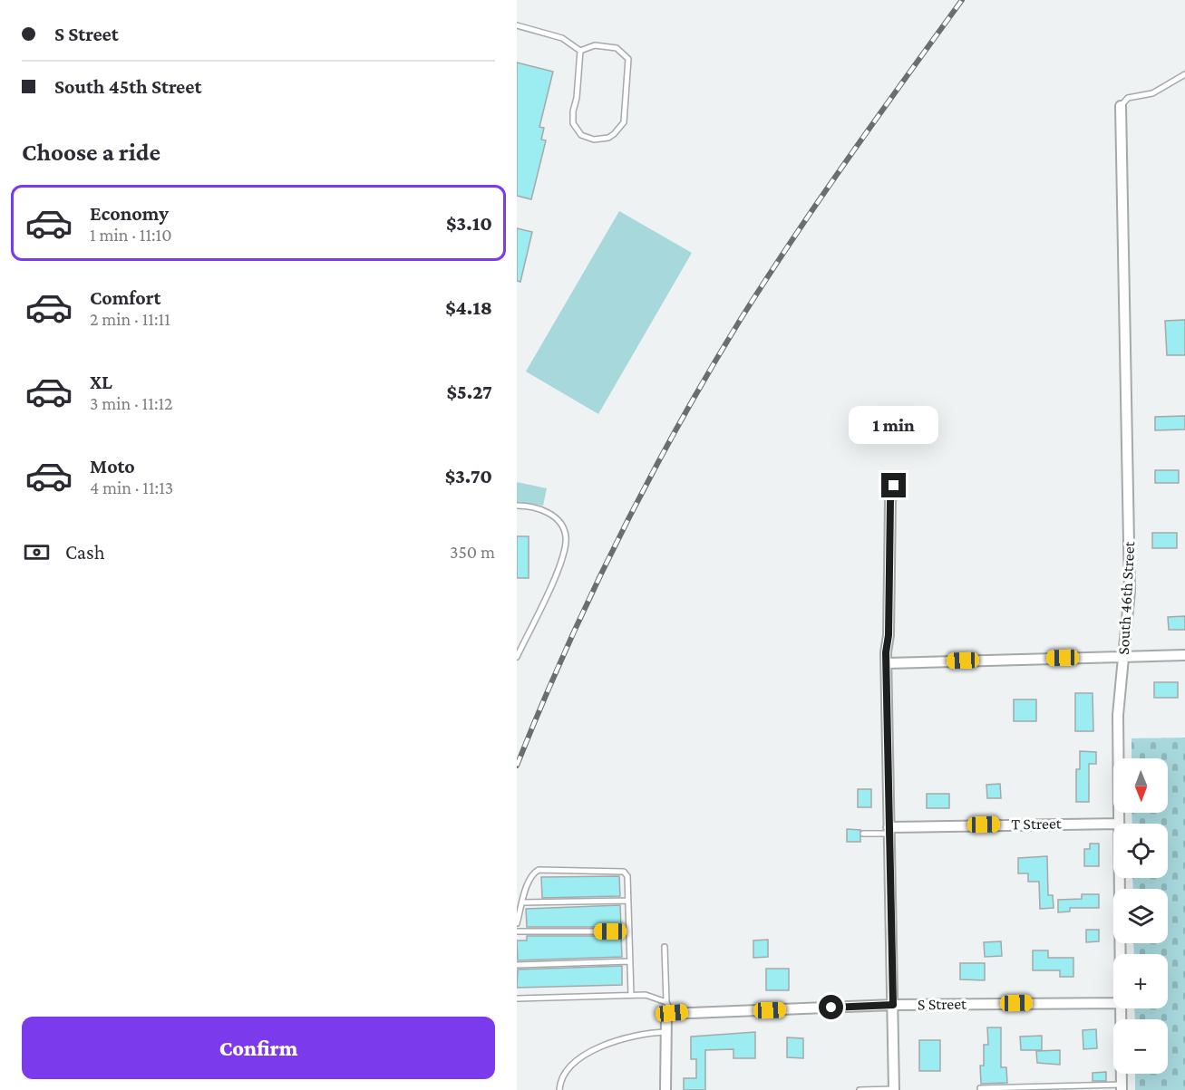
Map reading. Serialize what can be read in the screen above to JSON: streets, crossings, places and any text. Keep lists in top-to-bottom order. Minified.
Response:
{"streets":{"street":["South 46th Street","T Street","S Street"]},"north":"bottom","page":{"banner":["S Street","South 45th Street"],"heading":"Choose a ride","list":[{"name":"Economy","note":"1 min · 11:10","value":"$3.10"},{"name":"Comfort","note":"2 min · 11:11","value":"$4.18"},{"name":"XL","note":"3 min · 11:12","value":"$5.27"},{"name":"Moto","note":"4 min · 11:13","value":"$3.70"}],"bubble":"1 min","pay":["Cash","350 m"],"map_buttons":["+","−"],"buttons":"Confirm"}}
